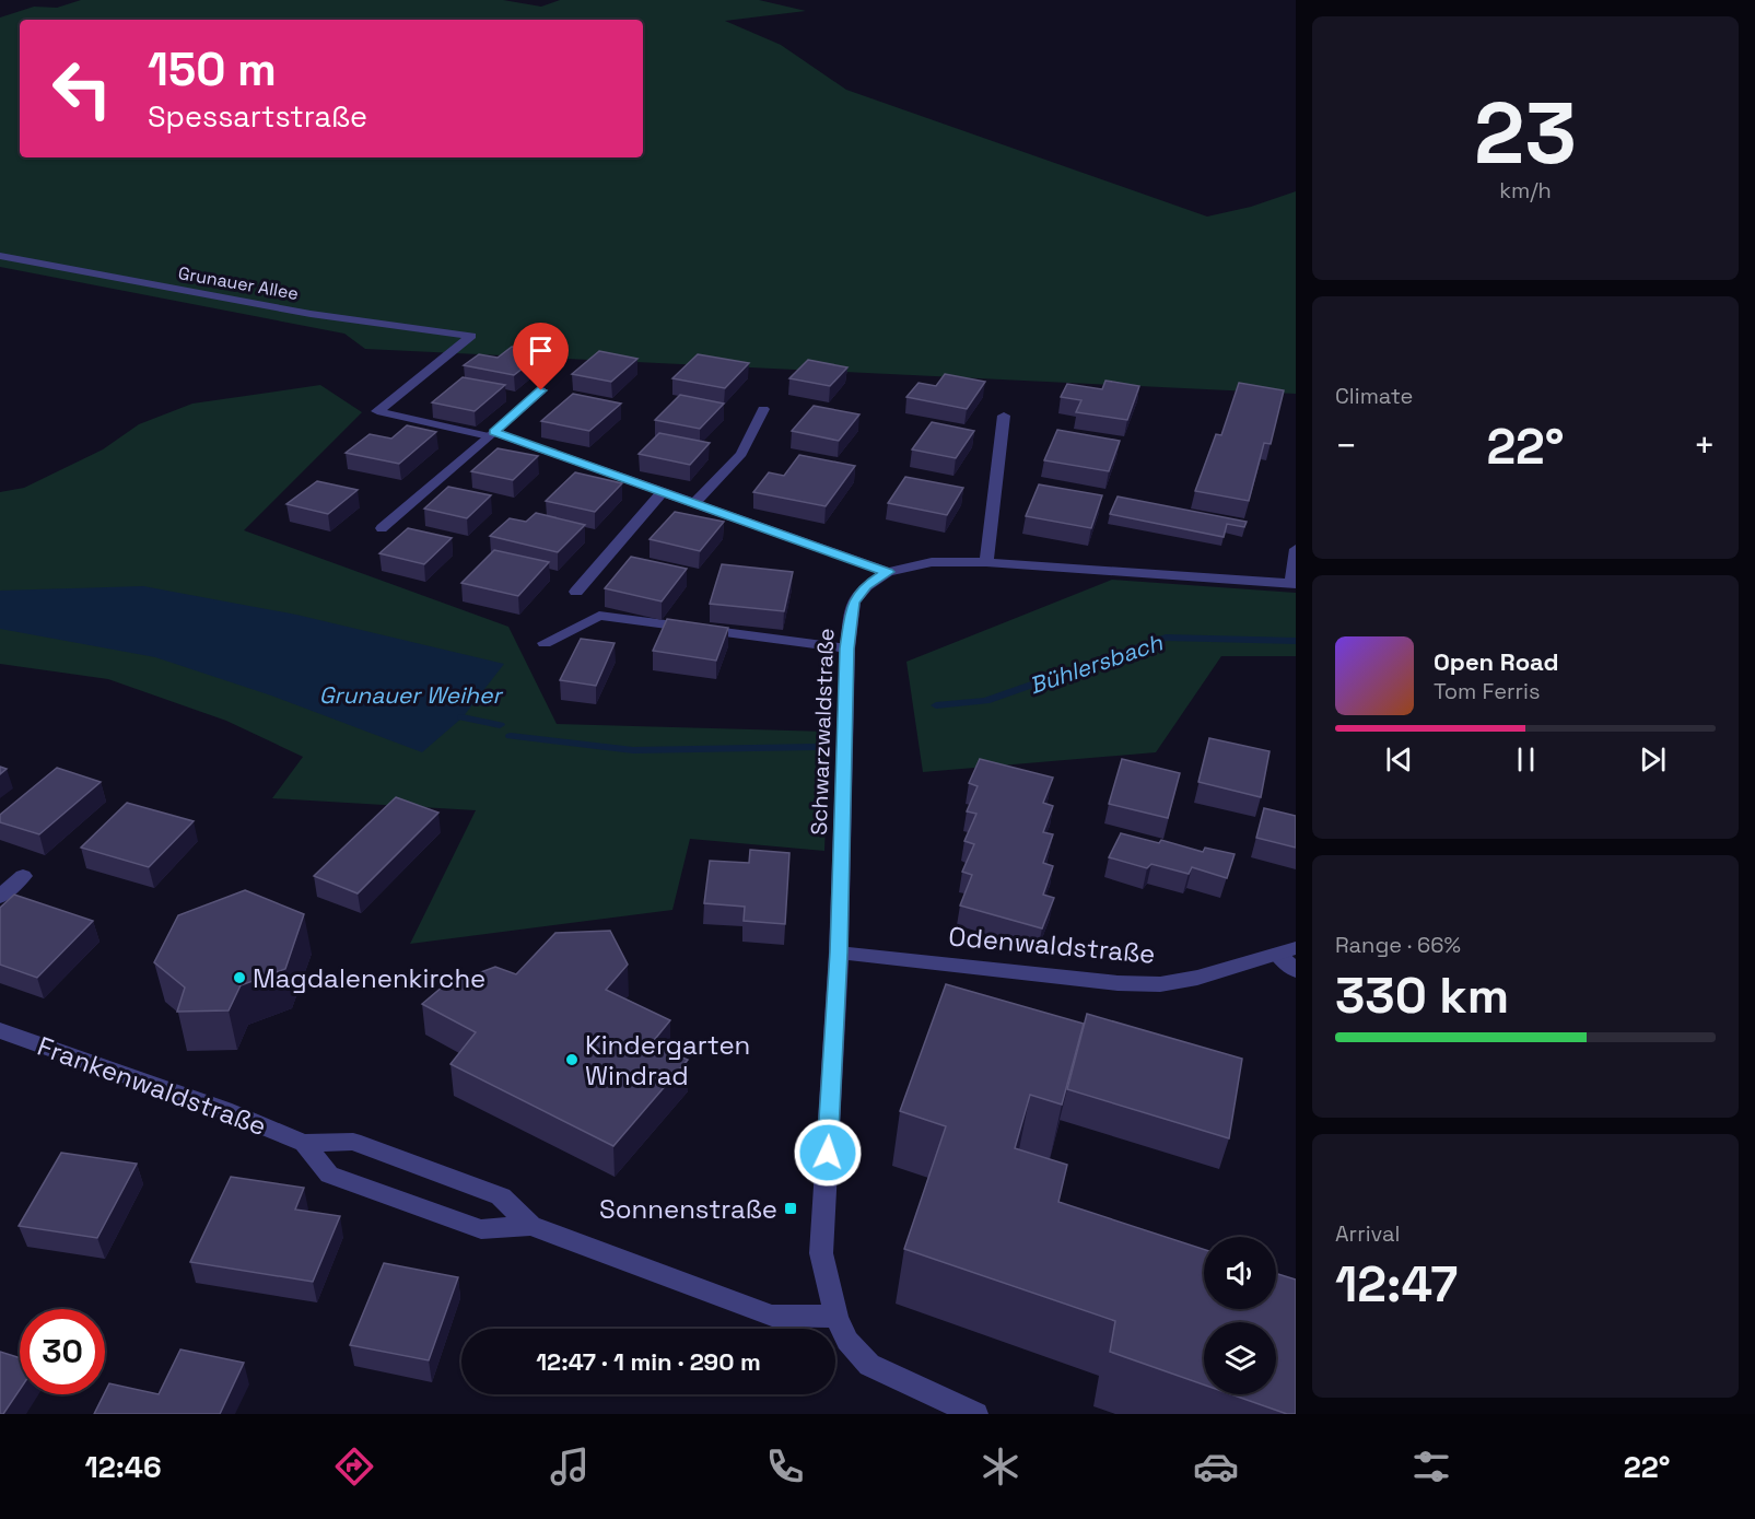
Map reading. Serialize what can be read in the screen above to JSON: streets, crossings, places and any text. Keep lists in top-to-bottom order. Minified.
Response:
{"streets":{"street":["Grunauer Allee","Schwarzwaldstraße","Odenwaldstraße","Frankenwaldstraße"]},"crossings":[["Schwarzwaldstraße","Odenwaldstraße"],["Schwarzwaldstraße","Frankenwaldstraße"]],"water":["Bühlersbach","Grunauer Weiher"],"places":{"other":["Magdalenenkirche","Kindergarten Windrad"],"transit":["Sonnenstraße"]},"page":{"tile":[["23","km/h"],"Climate",["Range · 66%","330 km"],["Arrival","12:47"]],"turn":["150 m","Spessartstraße"],"heat":["−","22°","+"],"song":["Open Road","Tom Ferris"],"limit":"30","trip":"12:47 · 1 min · 290 m","tabs":["12:46","22°"]}}
